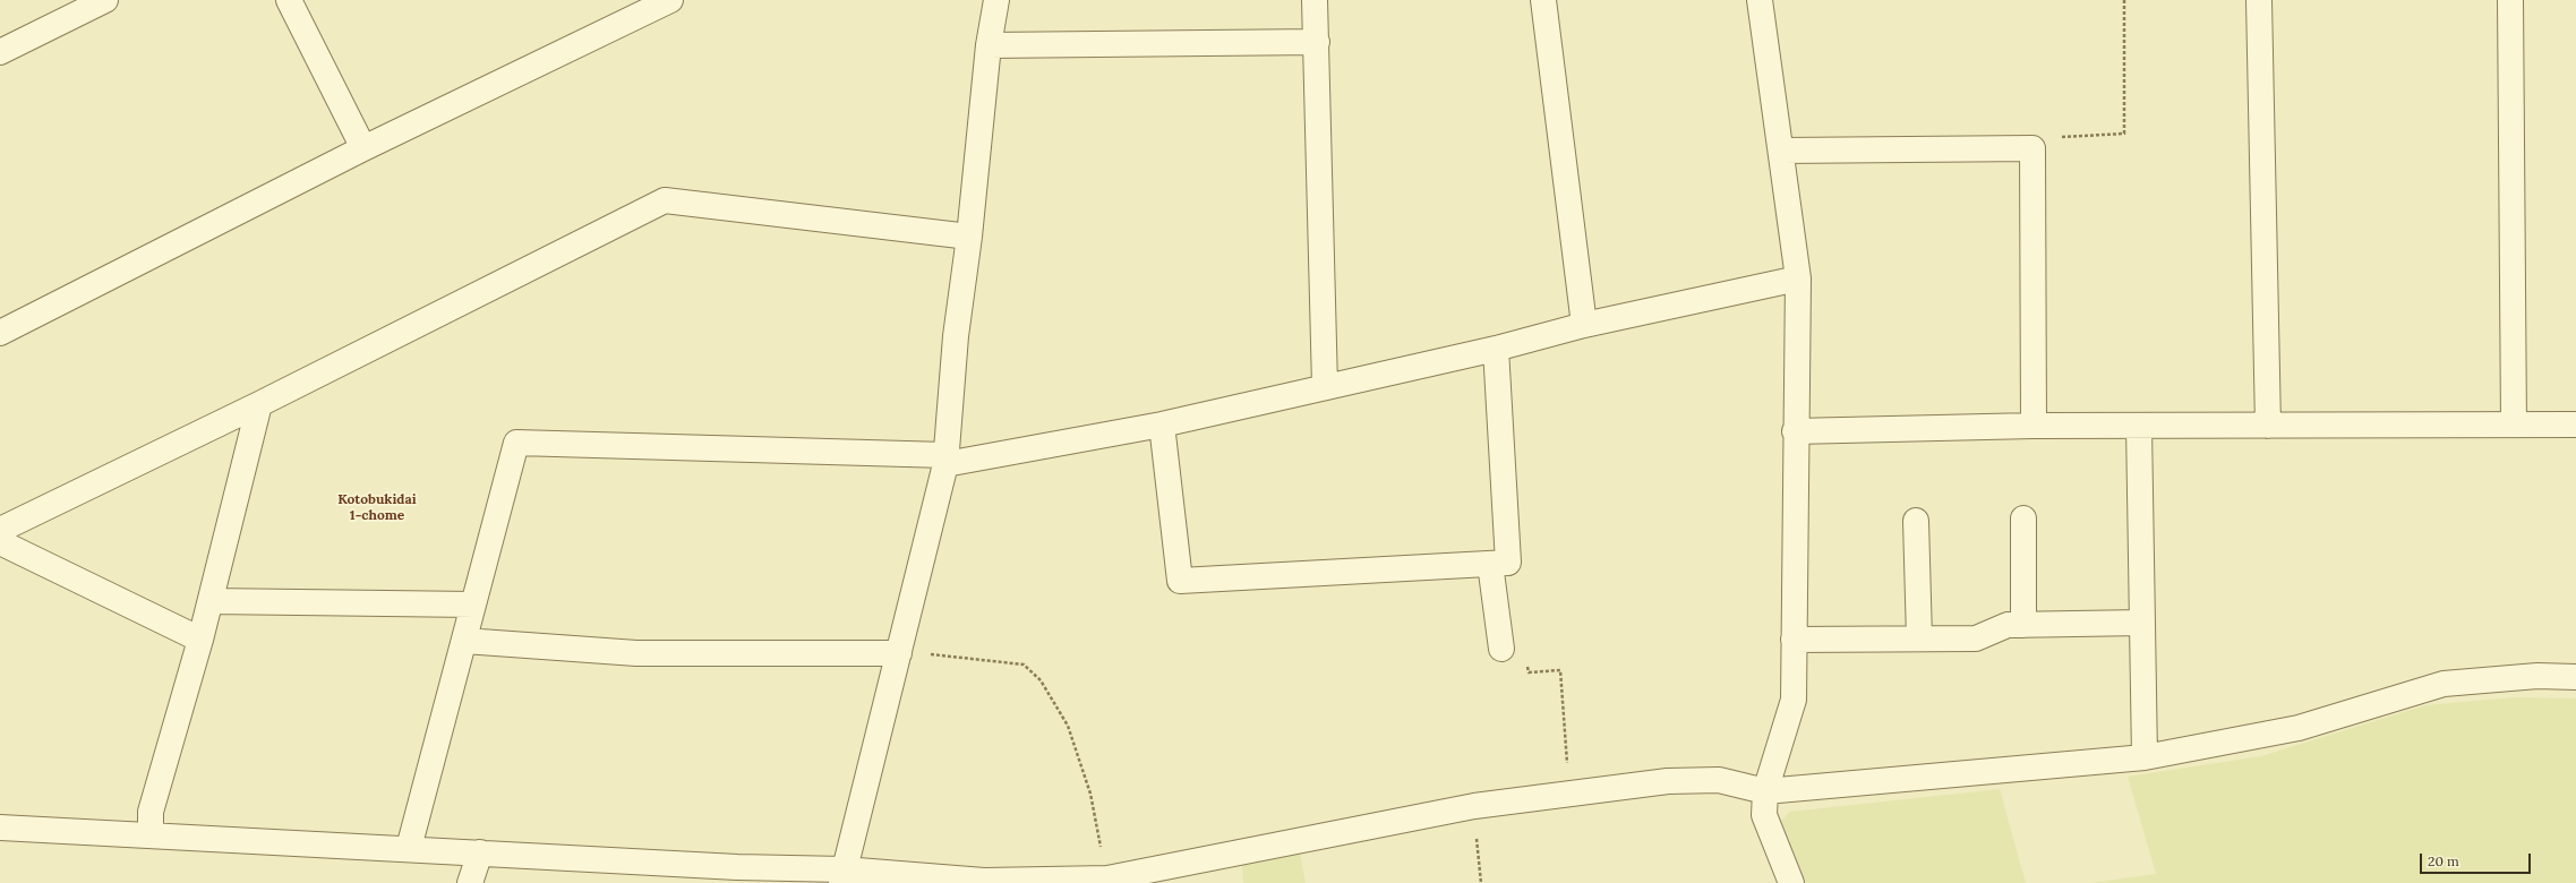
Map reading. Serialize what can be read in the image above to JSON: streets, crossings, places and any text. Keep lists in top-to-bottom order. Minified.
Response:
{"districts":["Kotobukidai 1-chome"],"scale_bar":"20 m"}
